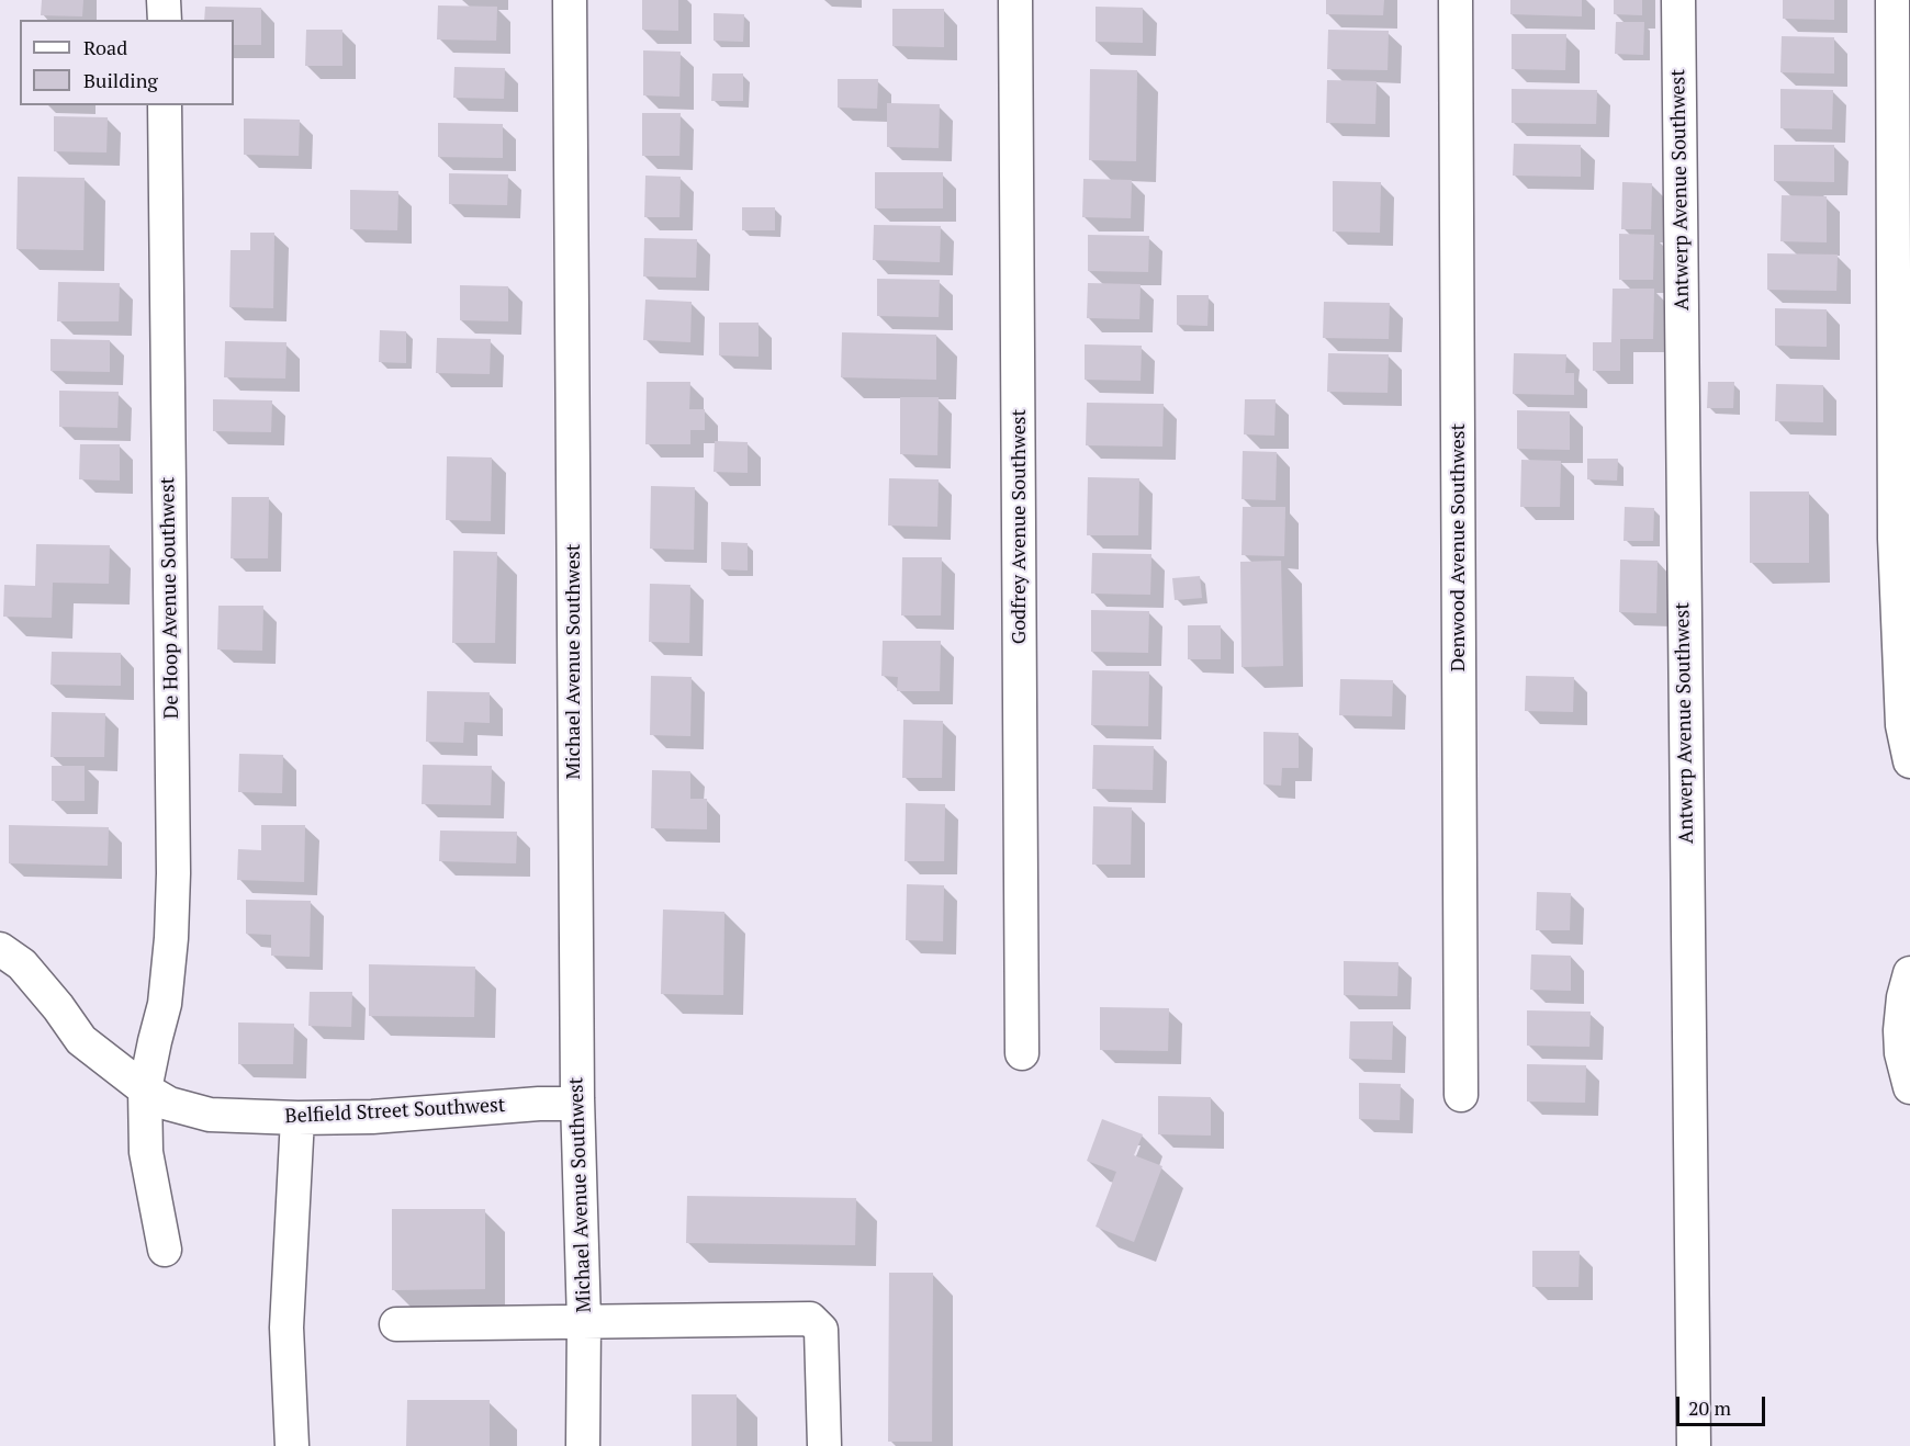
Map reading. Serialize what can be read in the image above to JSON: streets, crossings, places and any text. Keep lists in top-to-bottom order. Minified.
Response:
{"streets":{"street":["Antwerp Avenue Southwest","Godfrey Avenue Southwest","Denwood Avenue Southwest","De Hoop Avenue Southwest","Michael Avenue Southwest","Belfield Street Southwest"]},"crossings":[["De Hoop Avenue Southwest","Belfield Street Southwest"],["Michael Avenue Southwest","Belfield Street Southwest"]],"legend":["Road","Building"],"scale_bar":"20 m"}
